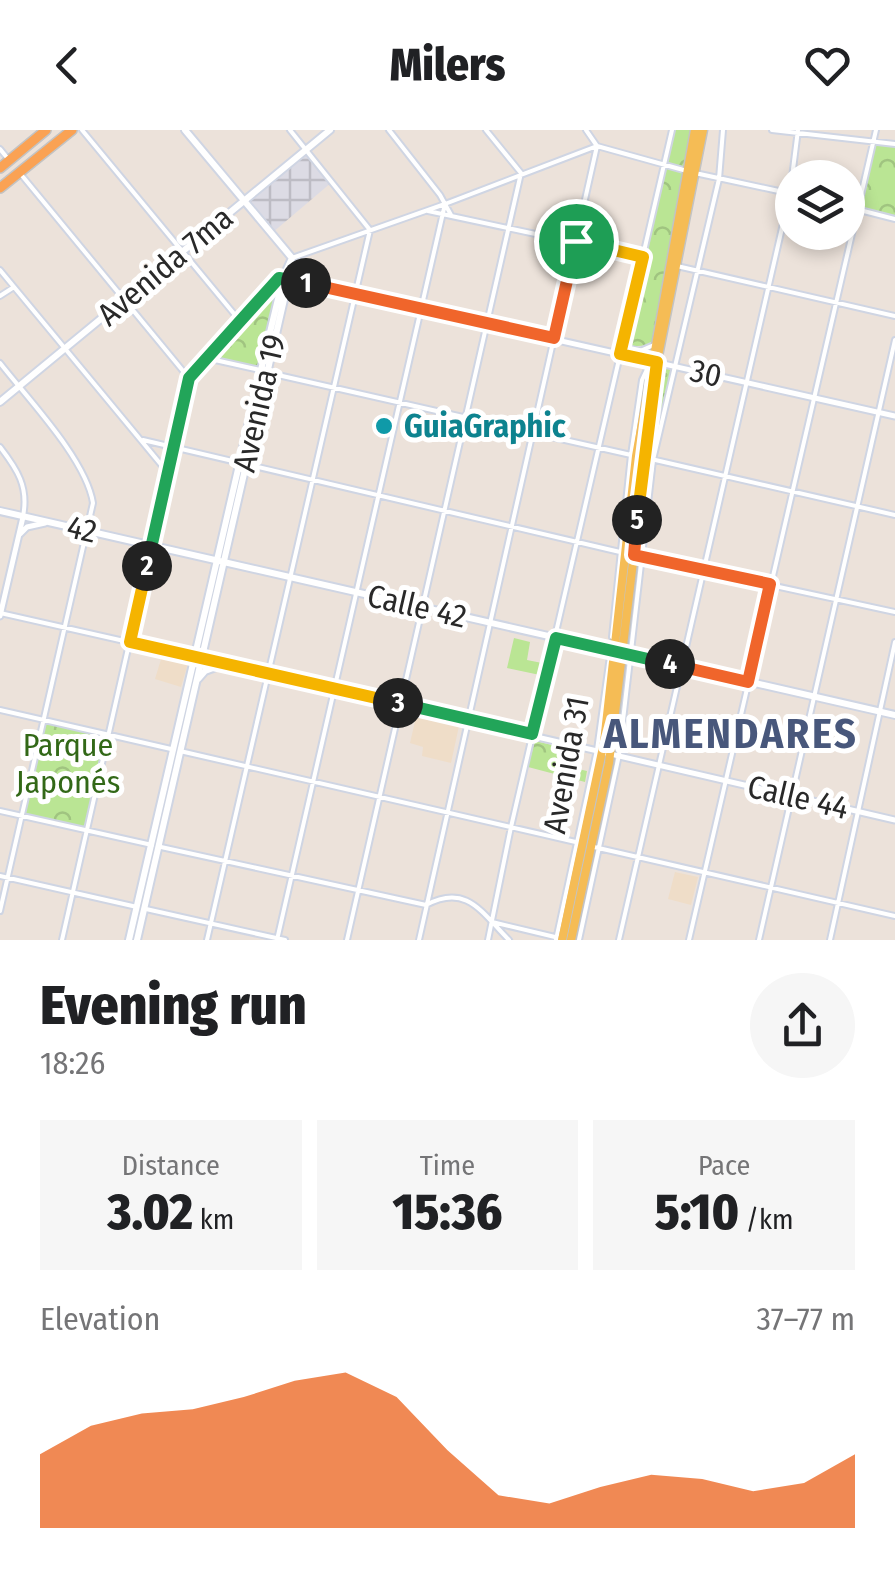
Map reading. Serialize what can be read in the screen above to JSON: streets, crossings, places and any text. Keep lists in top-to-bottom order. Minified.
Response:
{"streets":{"main road":["Avenida 7ma","Avenida 19","42","Calle 42","Avenida 31"],"street":["30","Calle 44"]},"crossings":[["30","Avenida 19"],["30","Avenida 31"],["Avenida 19","42"],["Avenida 19","Calle 42"],["Avenida 19","Calle 44"],["42","Calle 42"],["Calle 42","Avenida 31"],["Avenida 31","Calle 44"]],"districts":["ALMENDARES"],"parks":["Parque Japonés"],"places":["GuiaGraphic"],"page":{"header":"Milers","pins":["1","5","2","4","3"],"heading":["Evening run","18:26"],"stats":[["Distance","3.02 km"],["Time","15:36"],["Pace","5:10 /km"]],"chart":["Elevation","37–77 m"]}}
